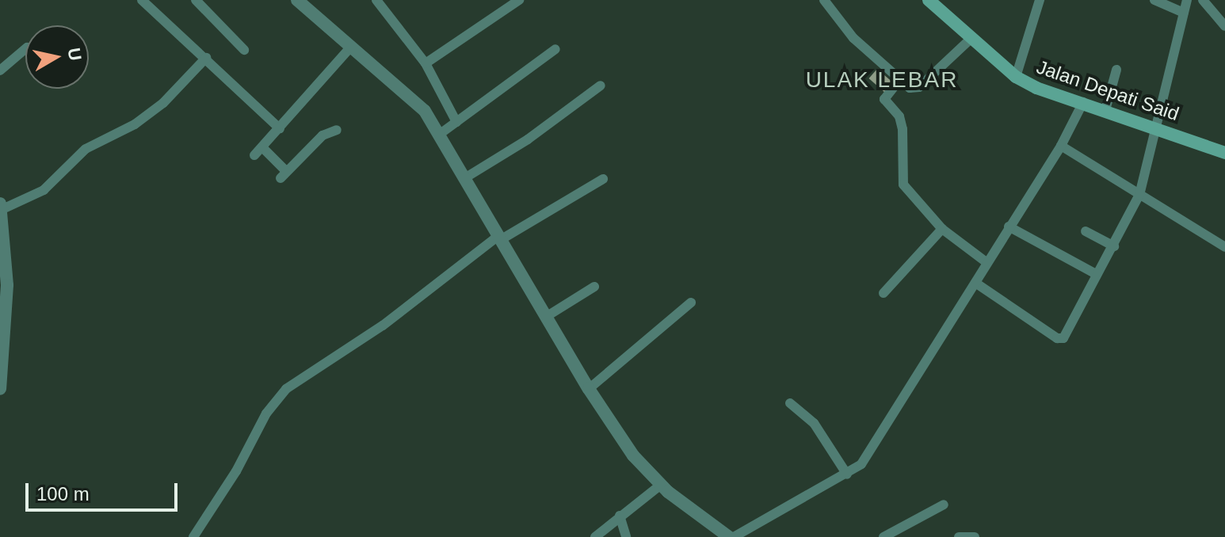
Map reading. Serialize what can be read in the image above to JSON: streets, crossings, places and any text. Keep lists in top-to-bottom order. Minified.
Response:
{"streets":{"main road":["Jalan Depati Said"]},"districts":["ULAK LEBAR"],"scale_bar":"100 m","north":"right"}
